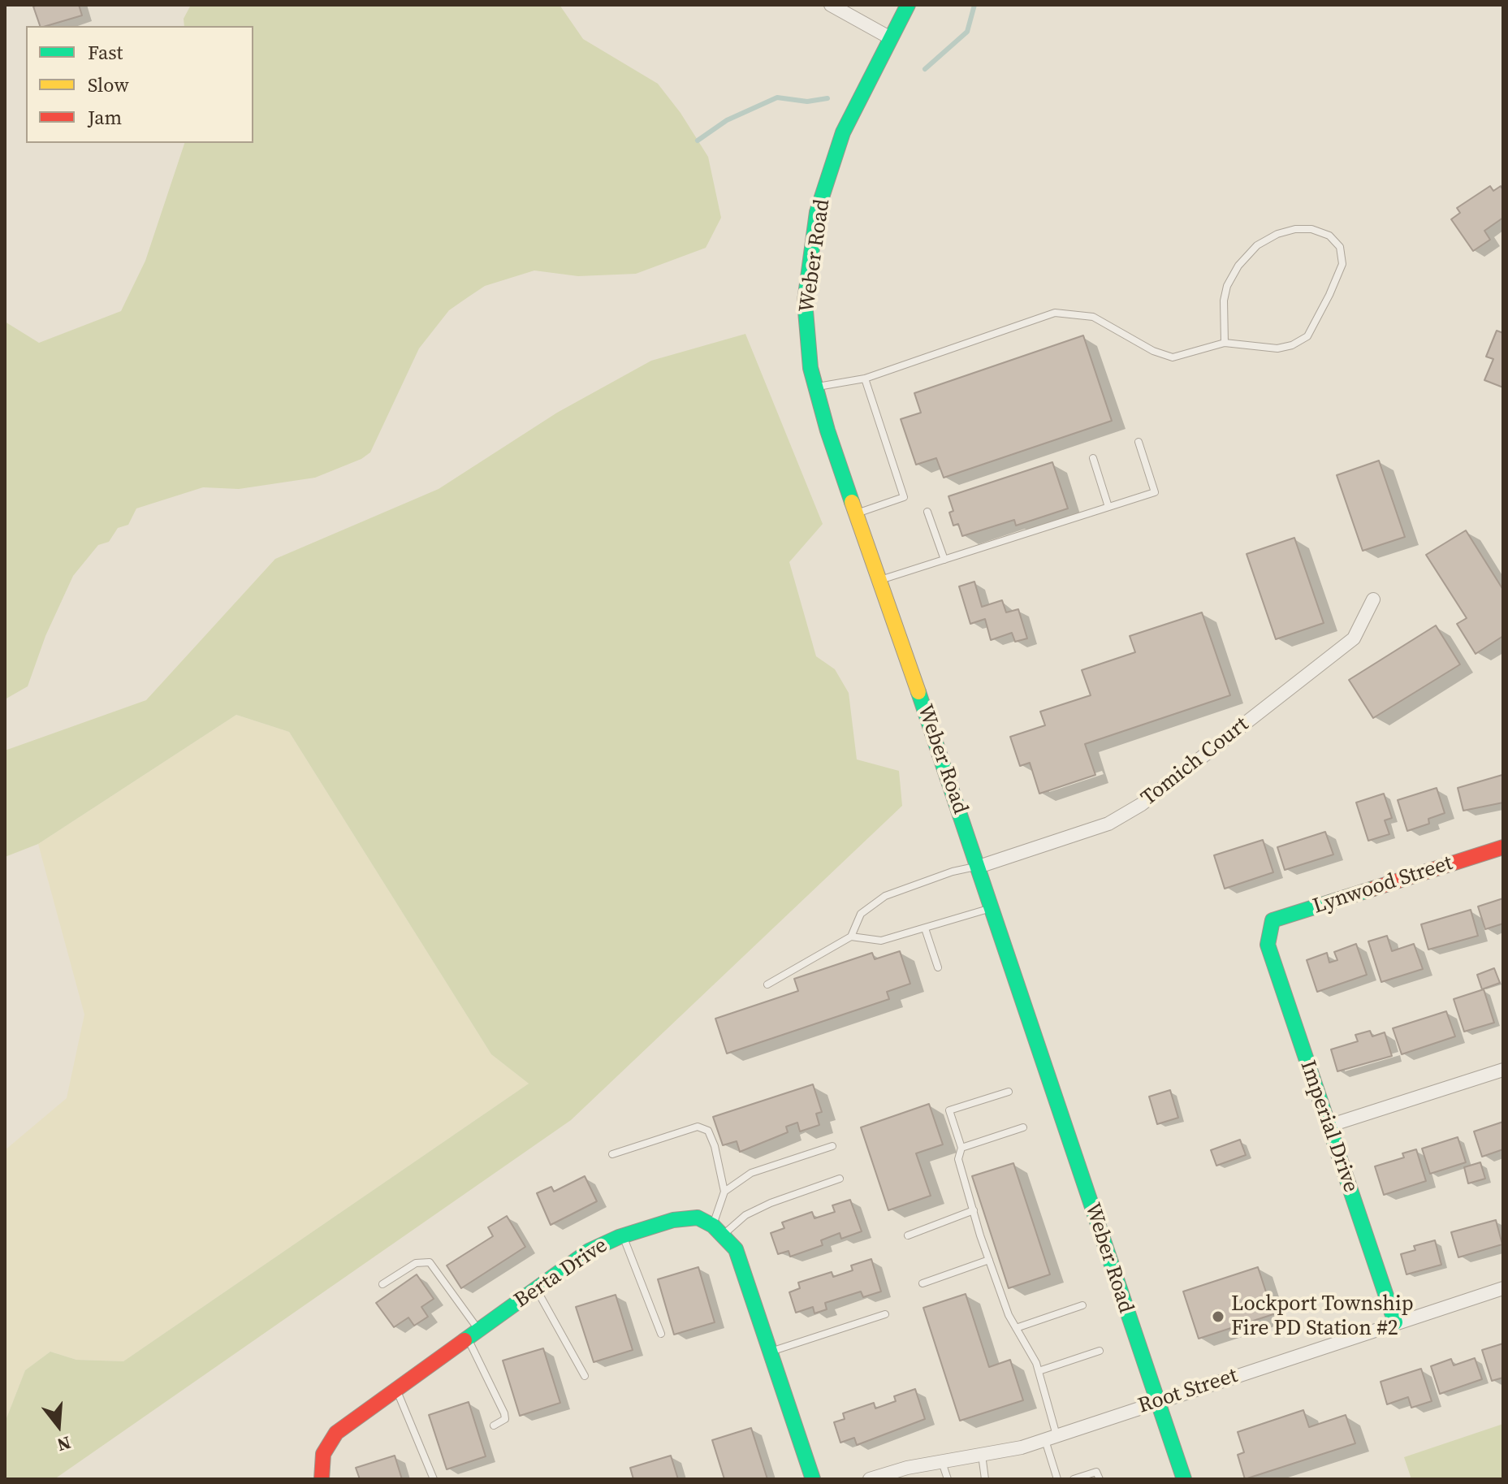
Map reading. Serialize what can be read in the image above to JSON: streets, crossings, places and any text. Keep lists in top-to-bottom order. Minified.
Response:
{"streets":{"main road":["Weber Road","Lynwood Street","Imperial Drive","Berta Drive"],"street":["Tomich Court","Root Street"]},"crossings":[["Weber Road","Tomich Court"],["Weber Road","Root Street"],["Lynwood Street","Imperial Drive"],["Imperial Drive","Root Street"]],"places":["Lockport Township Fire PD Station #2"],"legend":["Fast","Slow","Jam"],"north":"bottom"}
